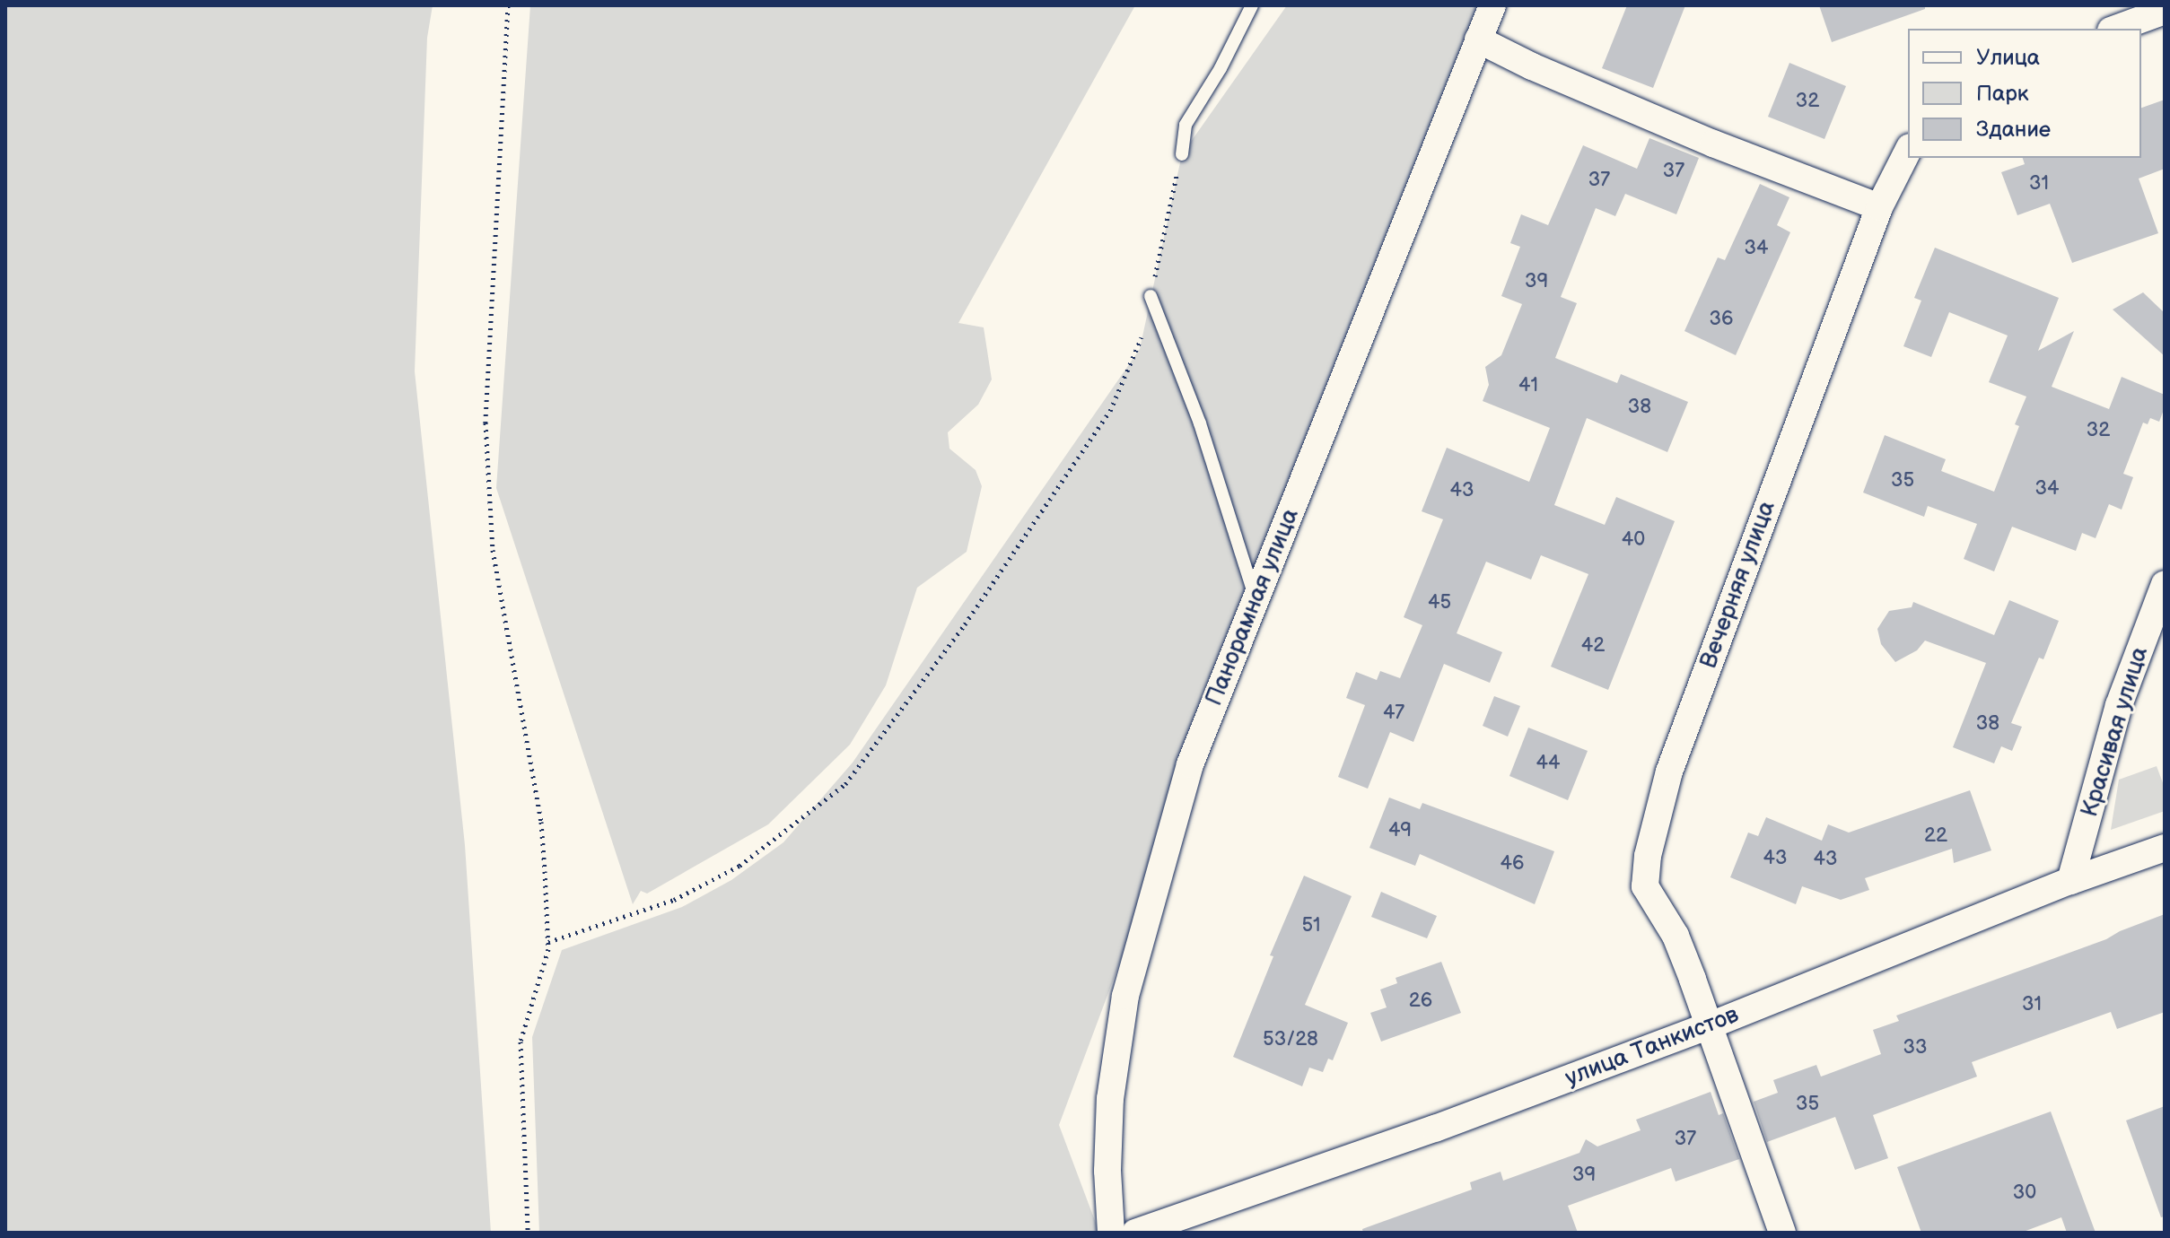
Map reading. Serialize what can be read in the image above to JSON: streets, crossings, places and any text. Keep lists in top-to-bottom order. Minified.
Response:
{"streets":{"street":["Вечерняя улица","Панорамная улица","Красивая улица","улица Танкистов"]},"crossings":[["Вечерняя улица","улица Танкистов"],["Красивая улица","улица Танкистов"]],"house_numbers":["32","37","37","31","34","39","36","41","38","32","35","34","43","40","45","42","47","38","44","49","22","43","43","46","51","26","31","53/28","33","35","37","39","30"],"legend":["Улица","Парк","Здание"]}
